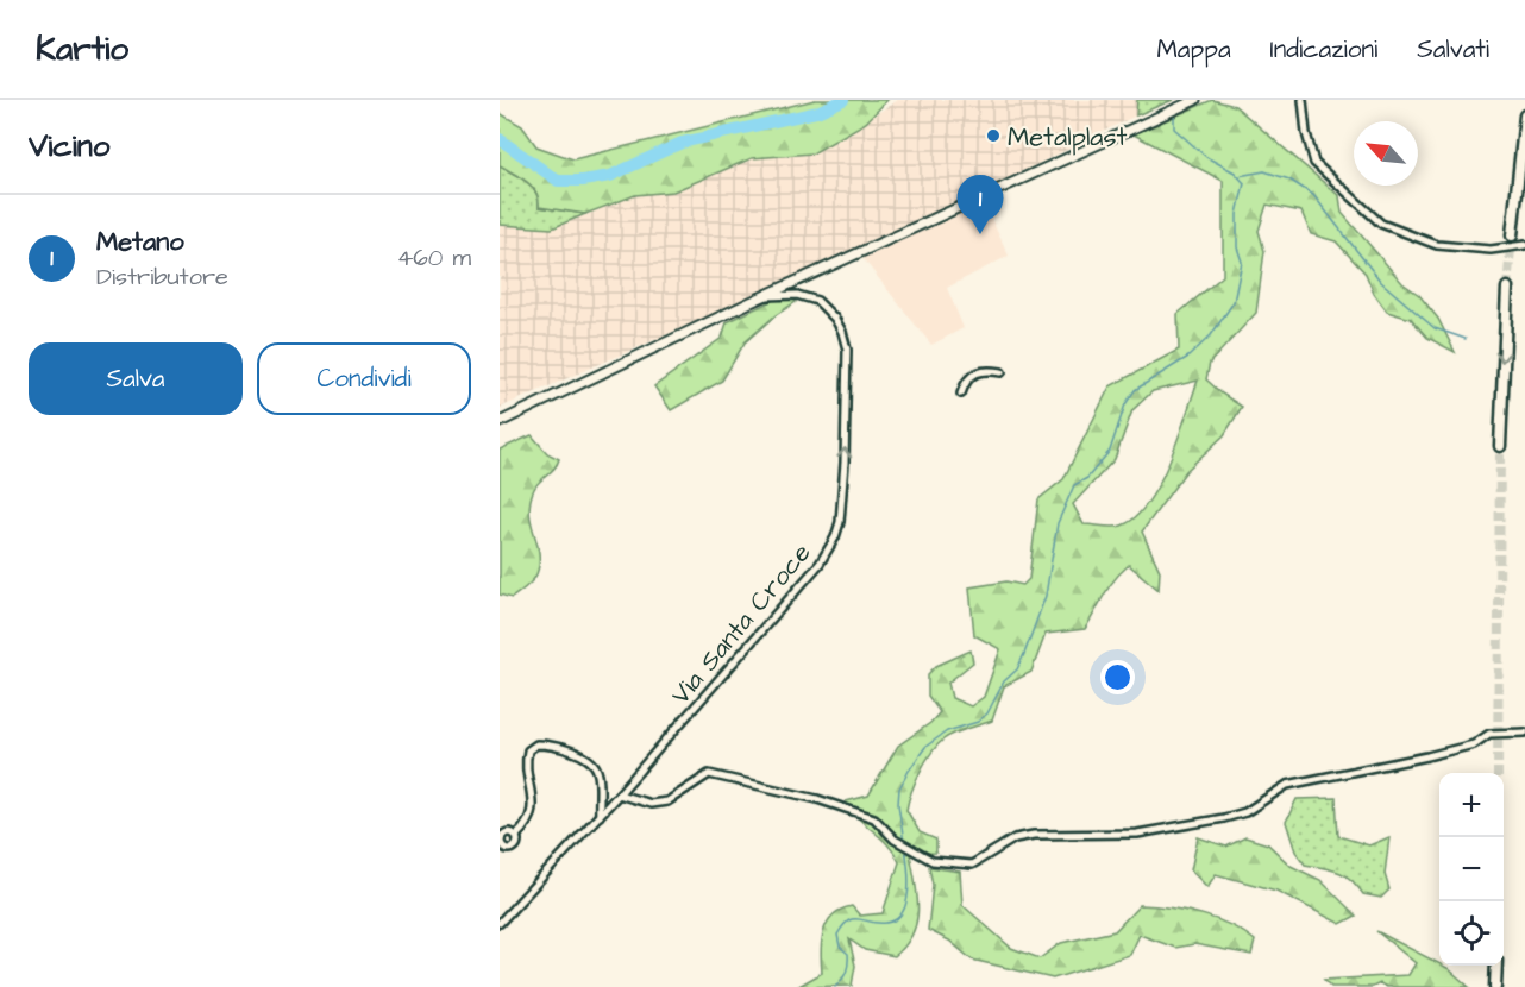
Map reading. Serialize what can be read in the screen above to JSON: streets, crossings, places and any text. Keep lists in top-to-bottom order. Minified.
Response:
{"streets":{"street":["Via Santa Croce"]},"one_way":["Via Santa Croce"],"places":["Metalplast"],"north":"top left","page":{"header":"Kartio","nav":["Mappa","Indicazioni","Salvati"],"heading":"Vicino","pins":"1","list":[{"mark":"1","name":"Metano","note":"Distributore","value":"460 m"}],"buttons":["Salva","Condividi"],"map_buttons":["+","−"]}}
